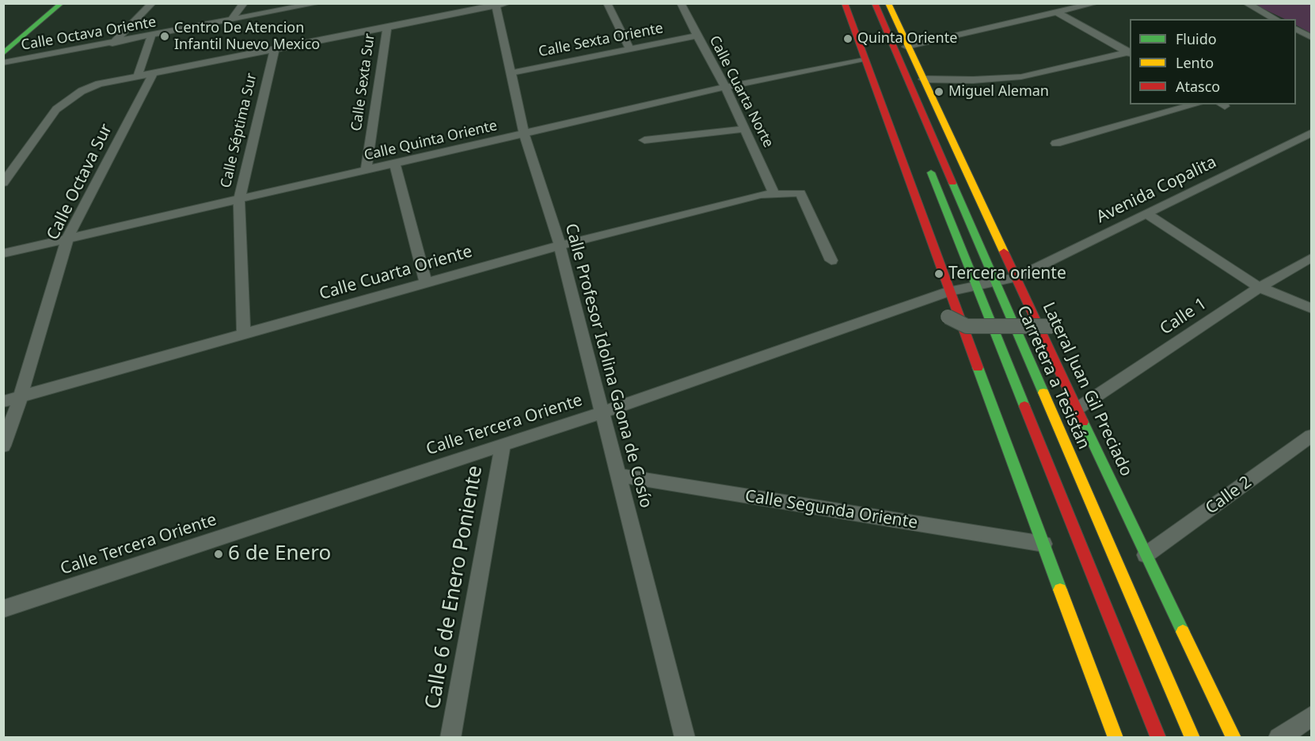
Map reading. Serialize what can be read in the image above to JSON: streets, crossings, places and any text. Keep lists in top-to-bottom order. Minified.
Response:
{"streets":{"main road":["Carretera a Tesistán","Lateral Juan Gil Preciado"],"street":["Calle Octava Oriente","Calle Sexta Oriente","Calle Sexta Sur","Calle Cuarta Norte","Calle Séptima Sur","Calle Quinta Oriente","Calle Octava Sur","Avenida Copalita","Calle Cuarta Oriente","Calle 1","Calle Profesor Idolina Gaona de Cosío","Calle Tercera Oriente","Calle 2","Calle Segunda Oriente","Calle 6 de Enero Poniente"]},"crossings":[["Calle Sexta Oriente","Calle Cuarta Norte"],["Calle Sexta Oriente","Calle Profesor Idolina Gaona de Cosío"],["Calle Sexta Sur","Calle Quinta Oriente"],["Calle Cuarta Norte","Calle Quinta Oriente"],["Calle Cuarta Norte","Calle Cuarta Oriente"],["Calle Séptima Sur","Calle Quinta Oriente"],["Calle Séptima Sur","Calle Cuarta Oriente"],["Calle Quinta Oriente","Calle Octava Sur"],["Calle Quinta Oriente","Calle Profesor Idolina Gaona de Cosío"],["Calle Octava Sur","Calle Cuarta Oriente"],["Avenida Copalita","Lateral Juan Gil Preciado"],["Avenida Copalita","Calle Tercera Oriente"],["Calle Cuarta Oriente","Calle Profesor Idolina Gaona de Cosío"],["Calle 1","Lateral Juan Gil Preciado"],["Calle Profesor Idolina Gaona de Cosío","Calle Tercera Oriente"],["Calle Profesor Idolina Gaona de Cosío","Calle Segunda Oriente"],["Carretera a Tesistán","Calle Tercera Oriente"],["Lateral Juan Gil Preciado","Calle Tercera Oriente"],["Lateral Juan Gil Preciado","Calle 2"],["Calle Tercera Oriente","Calle 6 de Enero Poniente"]],"places":["Centro De Atencion Infantil Nuevo Mexico","Quinta Oriente","Miguel Aleman","Tercera oriente","6 de Enero"],"legend":["Fluido","Lento","Atasco"]}
